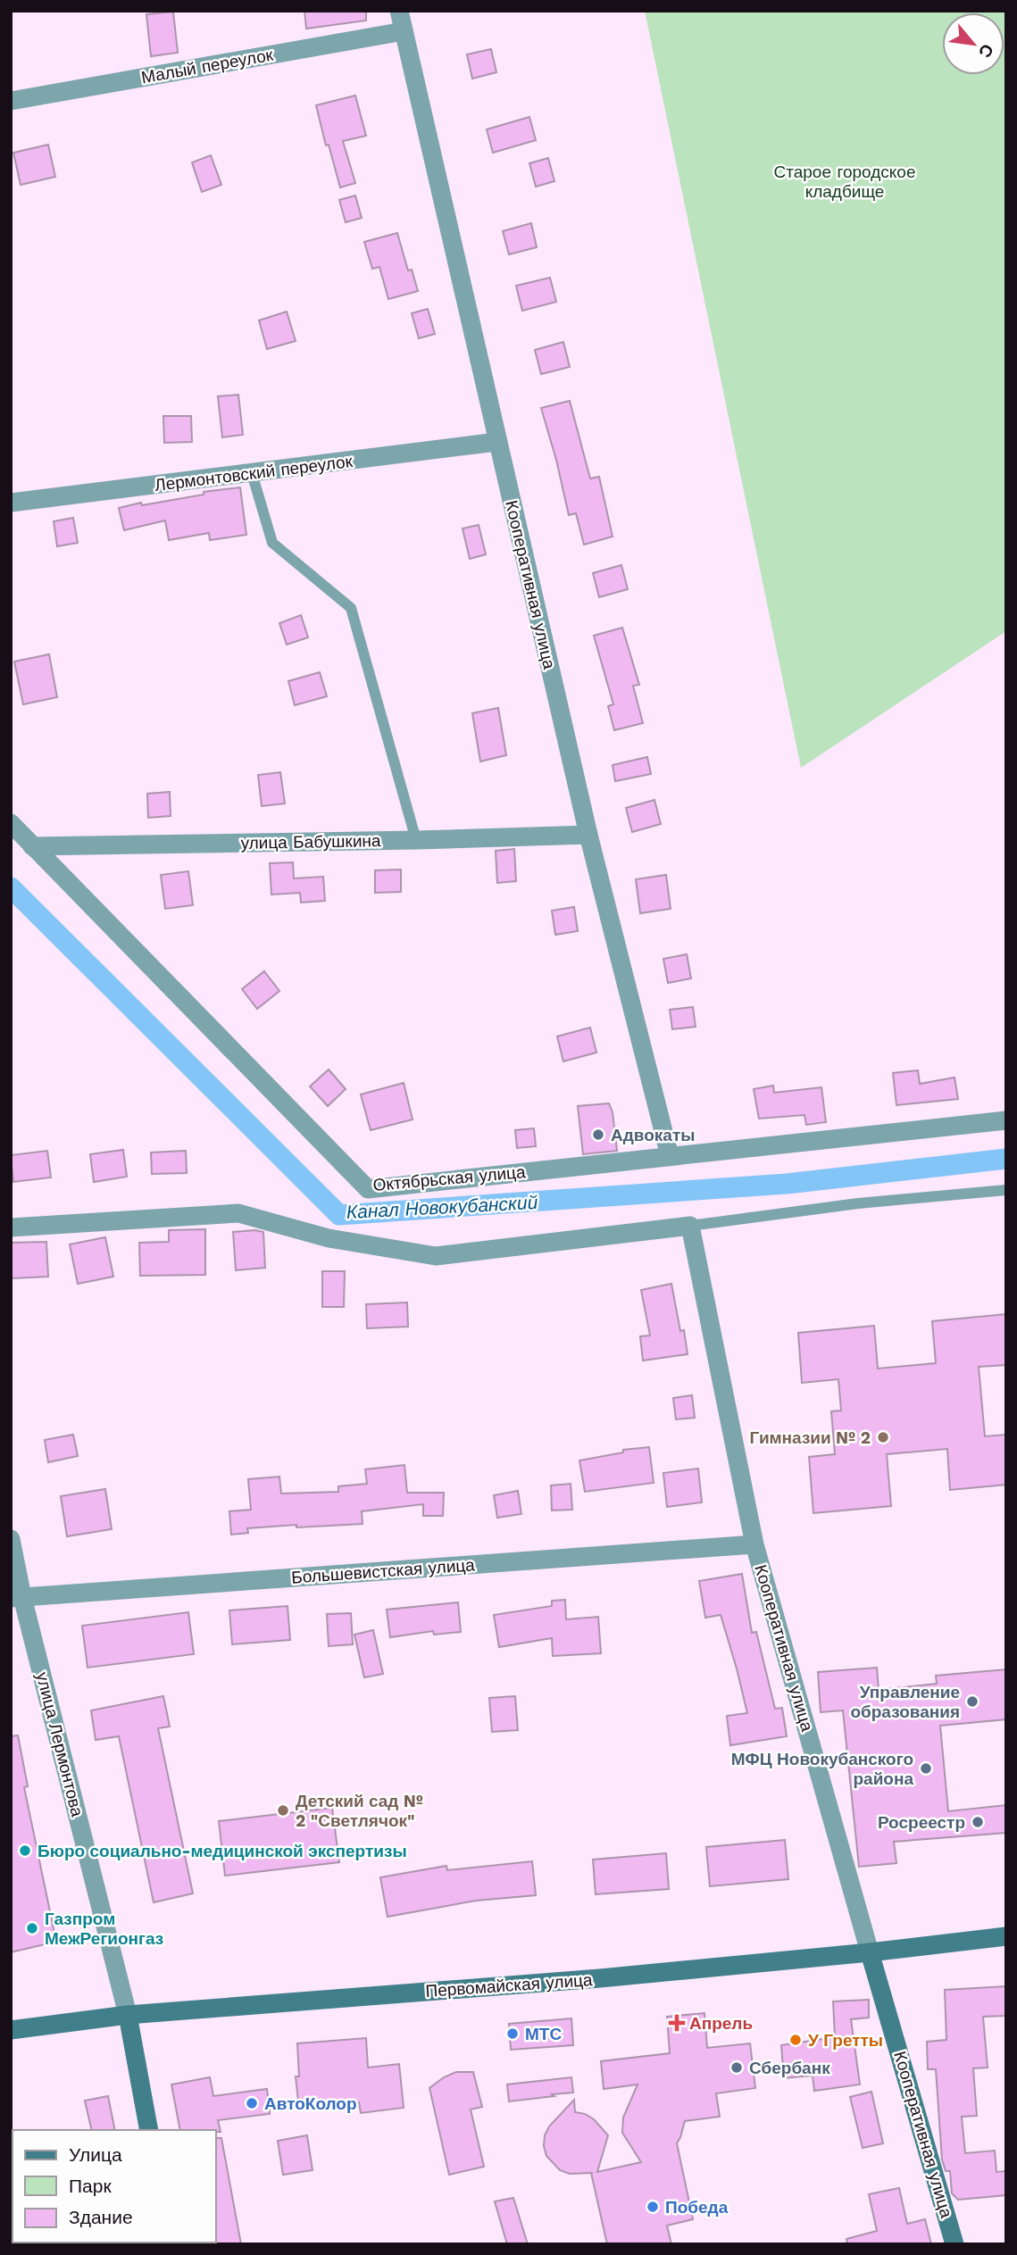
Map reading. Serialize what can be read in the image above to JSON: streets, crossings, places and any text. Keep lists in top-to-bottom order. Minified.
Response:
{"streets":{"main road":["Кооперативная улица","улица Лермонтова","Первомайская улица"],"street":["Малый переулок","Лермонтовский переулок","улица Бабушкина","Октябрьская улица","Большевистская улица"]},"crossings":[["Малый переулок","Кооперативная улица"],["Лермонтовский переулок","Кооперативная улица"],["Кооперативная улица","улица Бабушкина"],["Кооперативная улица","Октябрьская улица"],["Кооперативная улица","Большевистская улица"],["Кооперативная улица","Первомайская улица"],["улица Бабушкина","Октябрьская улица"],["Большевистская улица","улица Лермонтова"],["улица Лермонтова","Первомайская улица"]],"water":["Канал Новокубанский"],"parks":["Старое городское кладбище"],"places":{"other":["Адвокаты","Гимназии № 2","Управление образования","МФЦ Новокубанского района","Детский сад № 2 \"Светлячок\"","Росреестр","Бюро социально-медицинской экспертизы","Газпром МежРегионгаз","МТС","У Гретты","Сбербанк","АвтоКолор","Победа"],"health":["Апрель"]},"legend":["Улица","Парк","Здание"],"north":"bottom right"}
